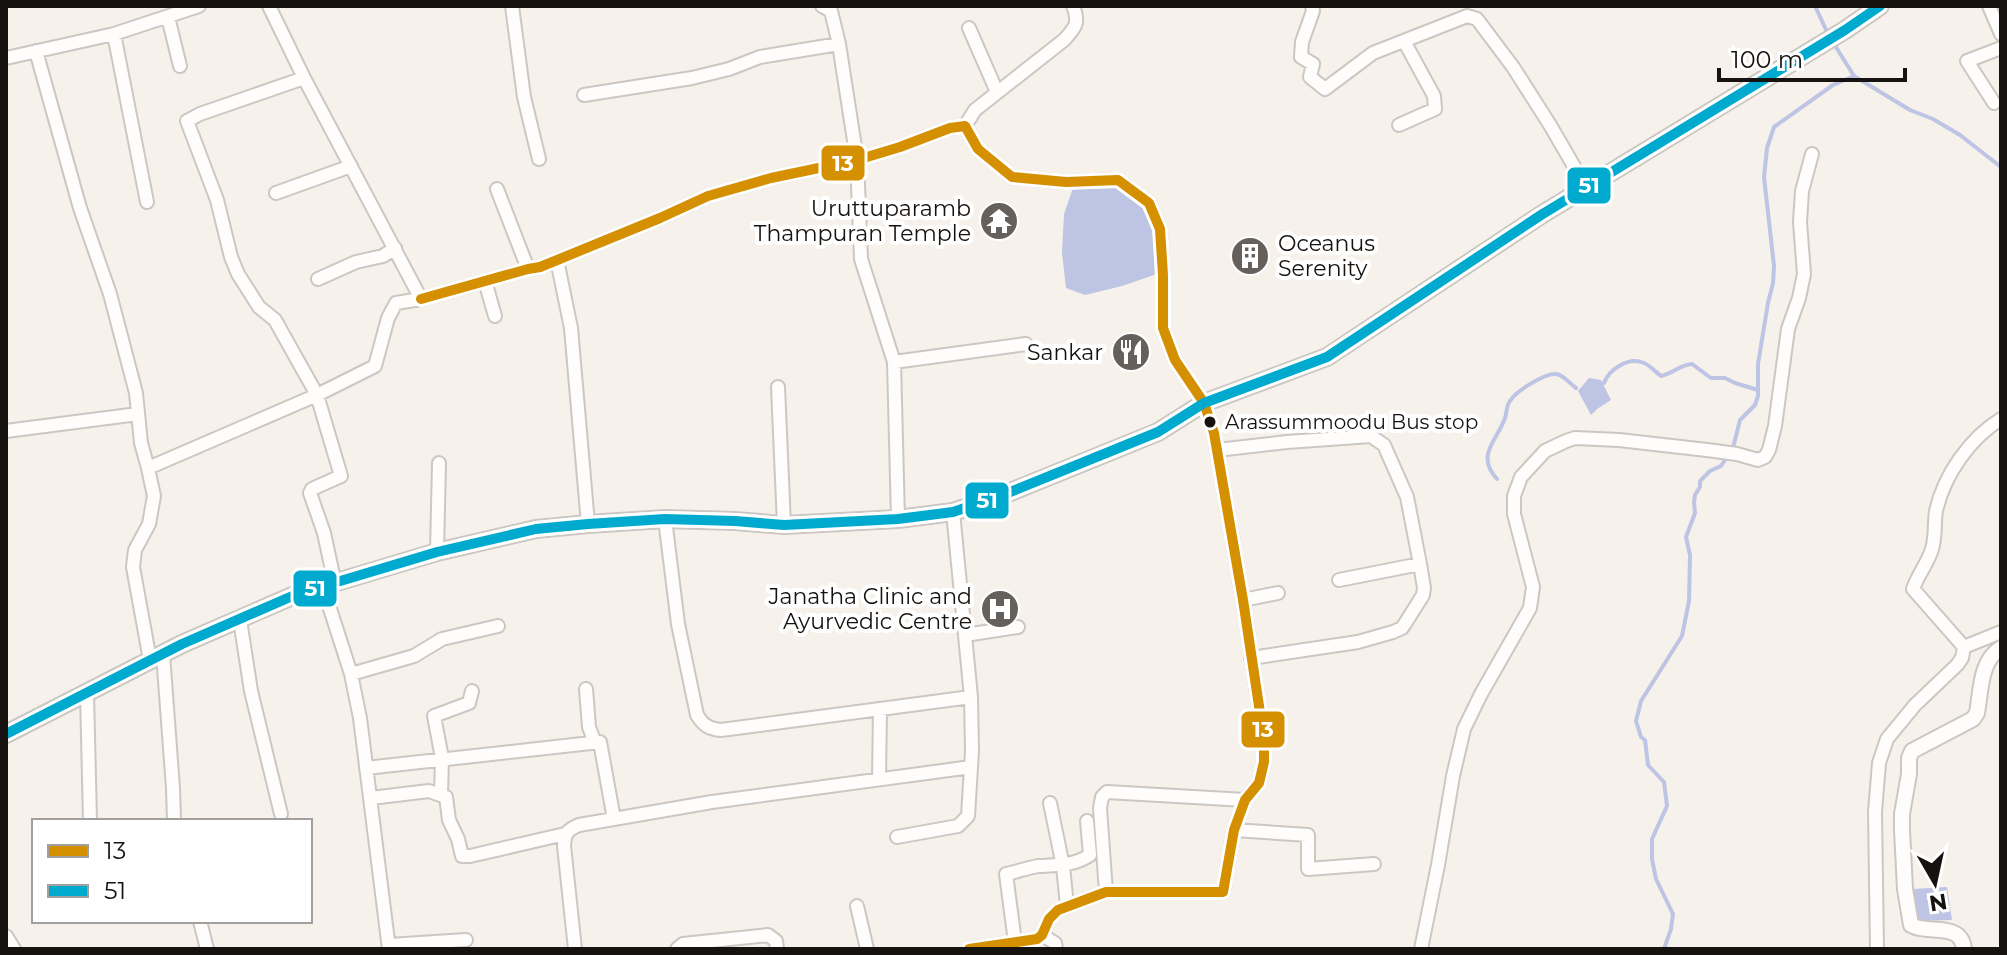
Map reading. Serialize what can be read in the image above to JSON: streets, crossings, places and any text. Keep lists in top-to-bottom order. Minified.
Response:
{"places":{"temple":["Uruttuparamb Thampuran Temple"],"building":["Oceanus Serenity"],"restaurant":["Sankar"],"other":["Arassummoodu Bus stop"],"hospital":["Janatha Clinic and Ayurvedic Centre"]},"lines":["transit line 51","transit line 13"],"legend":["13","51"],"scale_bar":"100 m","north":"bottom"}
